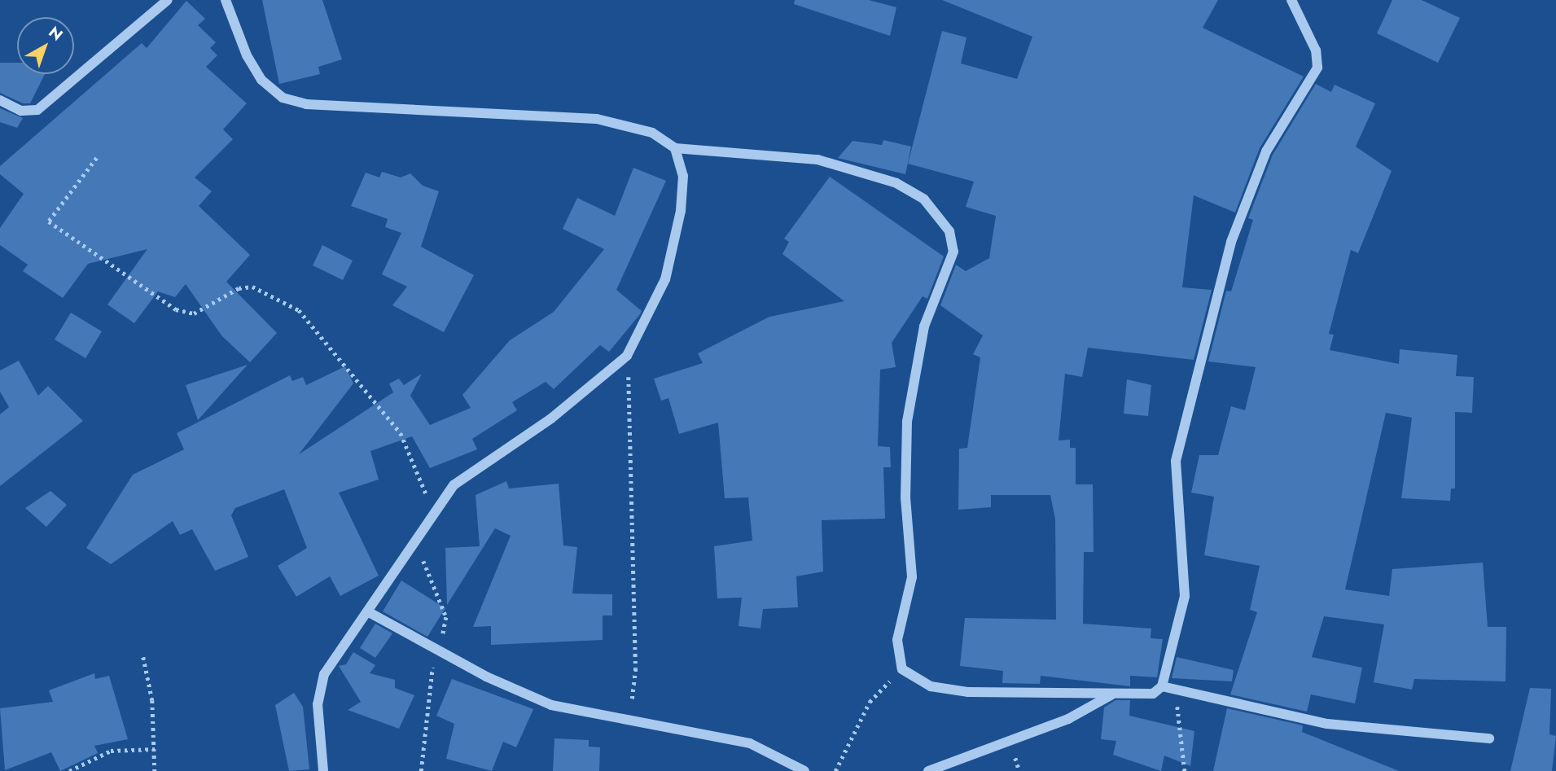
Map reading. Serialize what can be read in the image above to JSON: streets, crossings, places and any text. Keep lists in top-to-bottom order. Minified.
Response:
{"north":"top right"}
